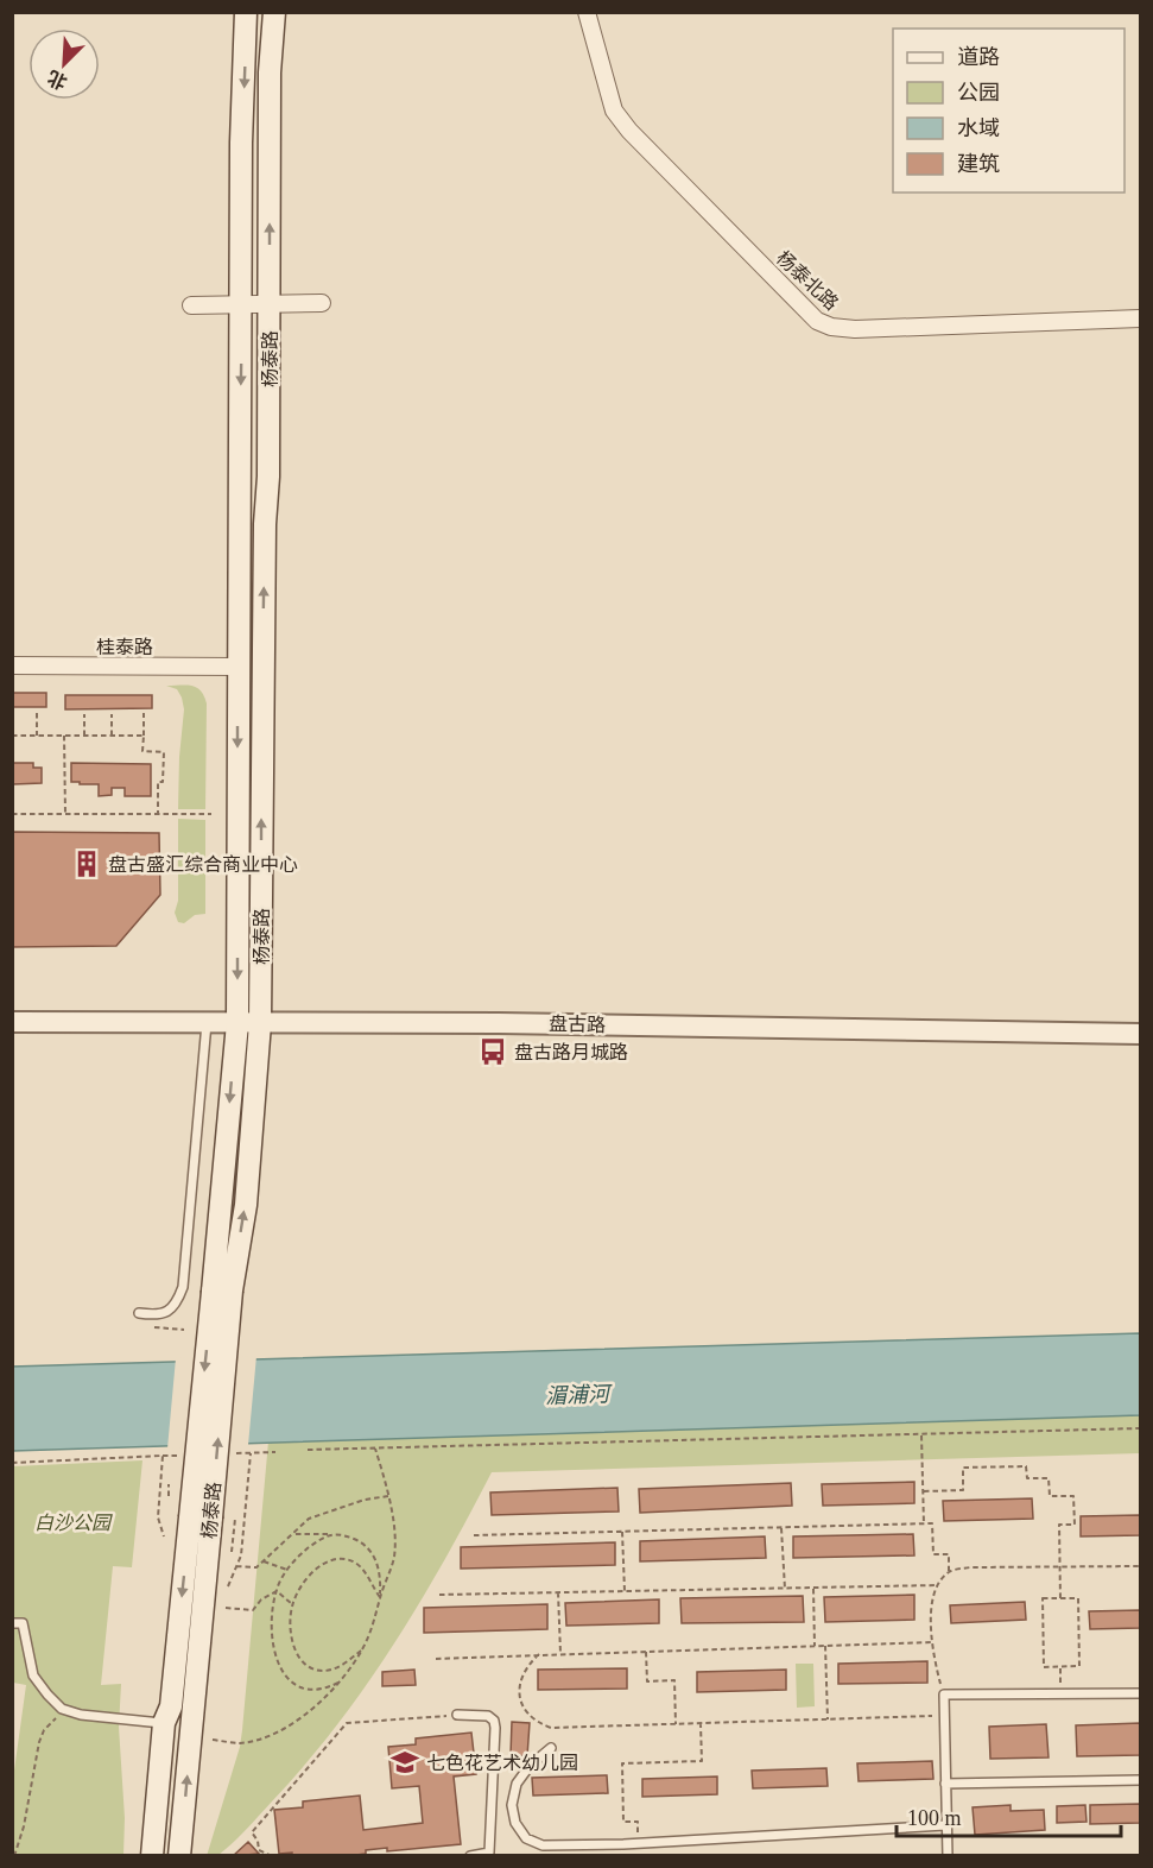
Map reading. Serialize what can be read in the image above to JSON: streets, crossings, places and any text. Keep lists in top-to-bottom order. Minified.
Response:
{"streets":{"main road":["杨泰路"],"street":["杨泰北路","桂泰路","盘古路"]},"crossings":[["杨泰路","桂泰路"],["杨泰路","盘古路"]],"water":["湄浦河"],"parks":["白沙公园"],"places":{"building":["盘古盛汇综合商业中心"],"bus stop":["盘古路月城路"],"school or university":["七色花艺术幼儿园"]},"legend":["道路","公园","水域","建筑"],"scale_bar":"100 m","north":"bottom left"}
